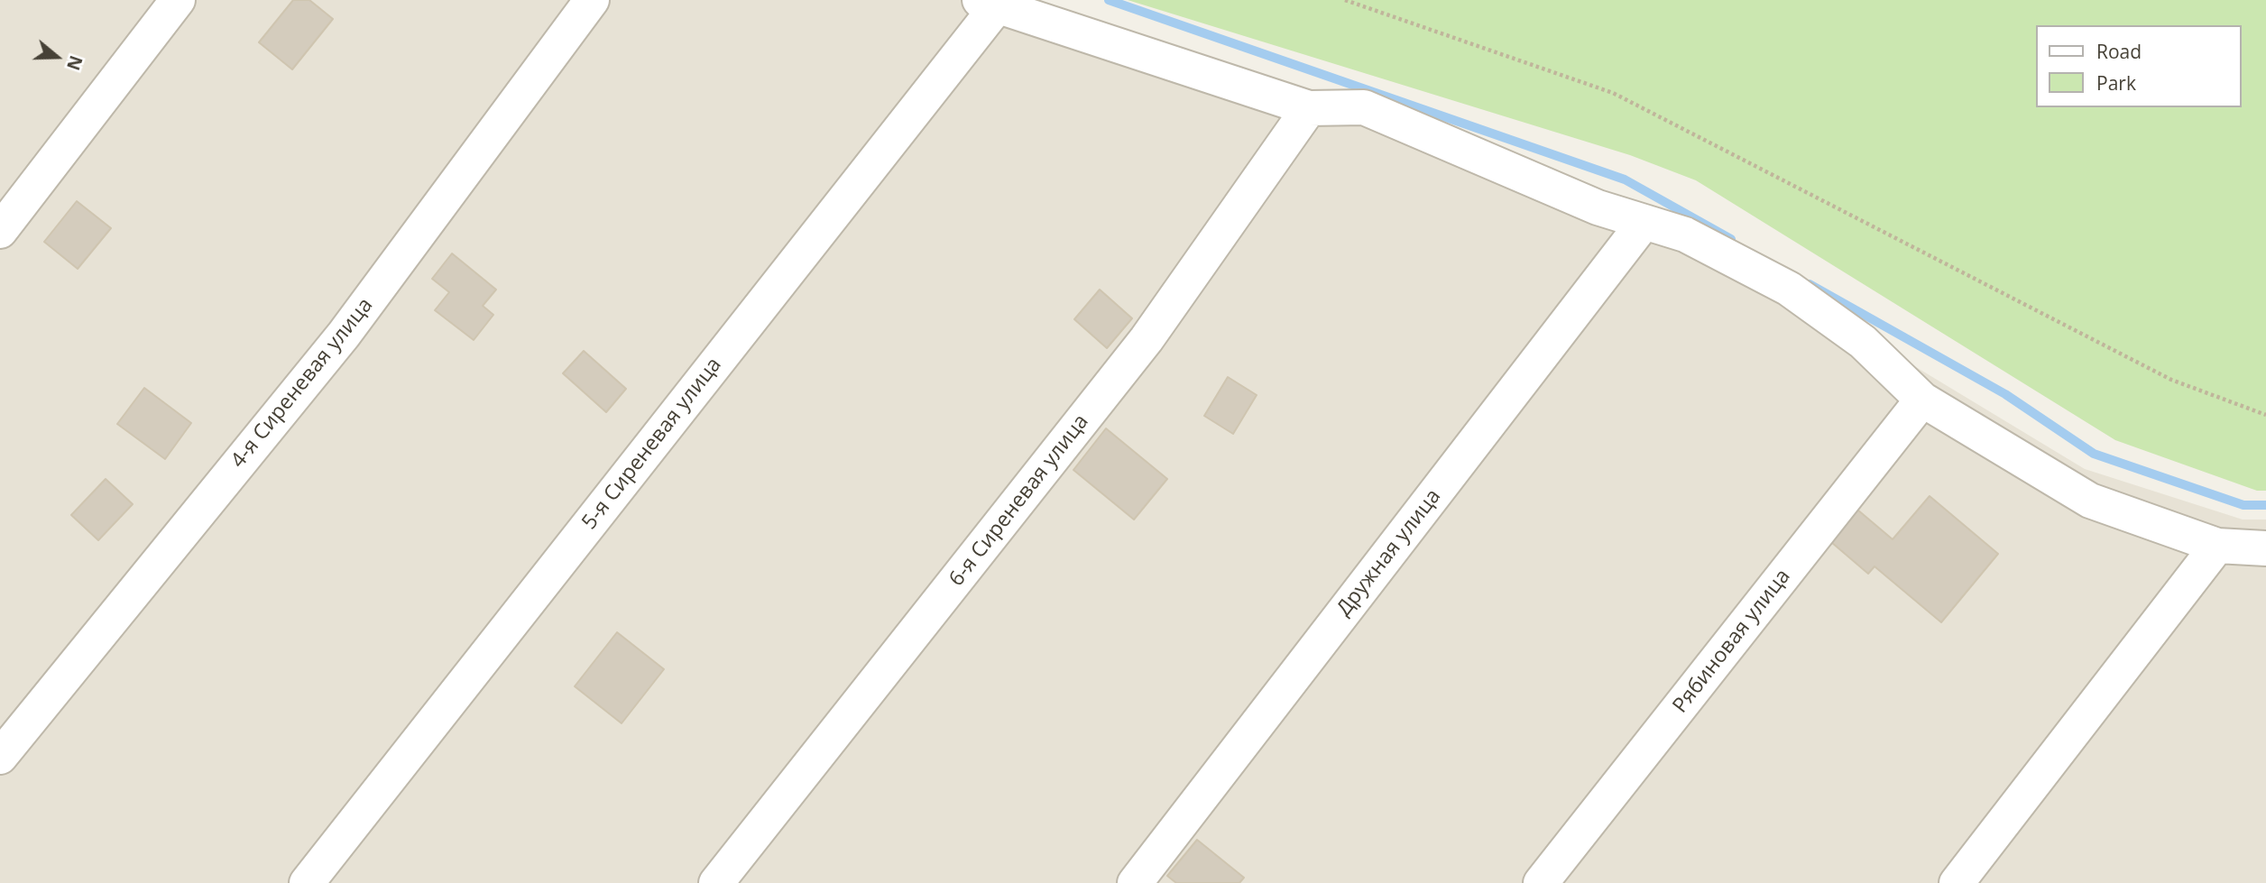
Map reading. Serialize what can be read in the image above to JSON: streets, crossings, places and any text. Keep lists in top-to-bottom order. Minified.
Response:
{"streets":{"street":["4-я Сиреневая улица","5-я Сиреневая улица","6-я Сиреневая улица","Дружная улица","Рябиновая улица"]},"legend":["Road","Park"],"north":"right"}
